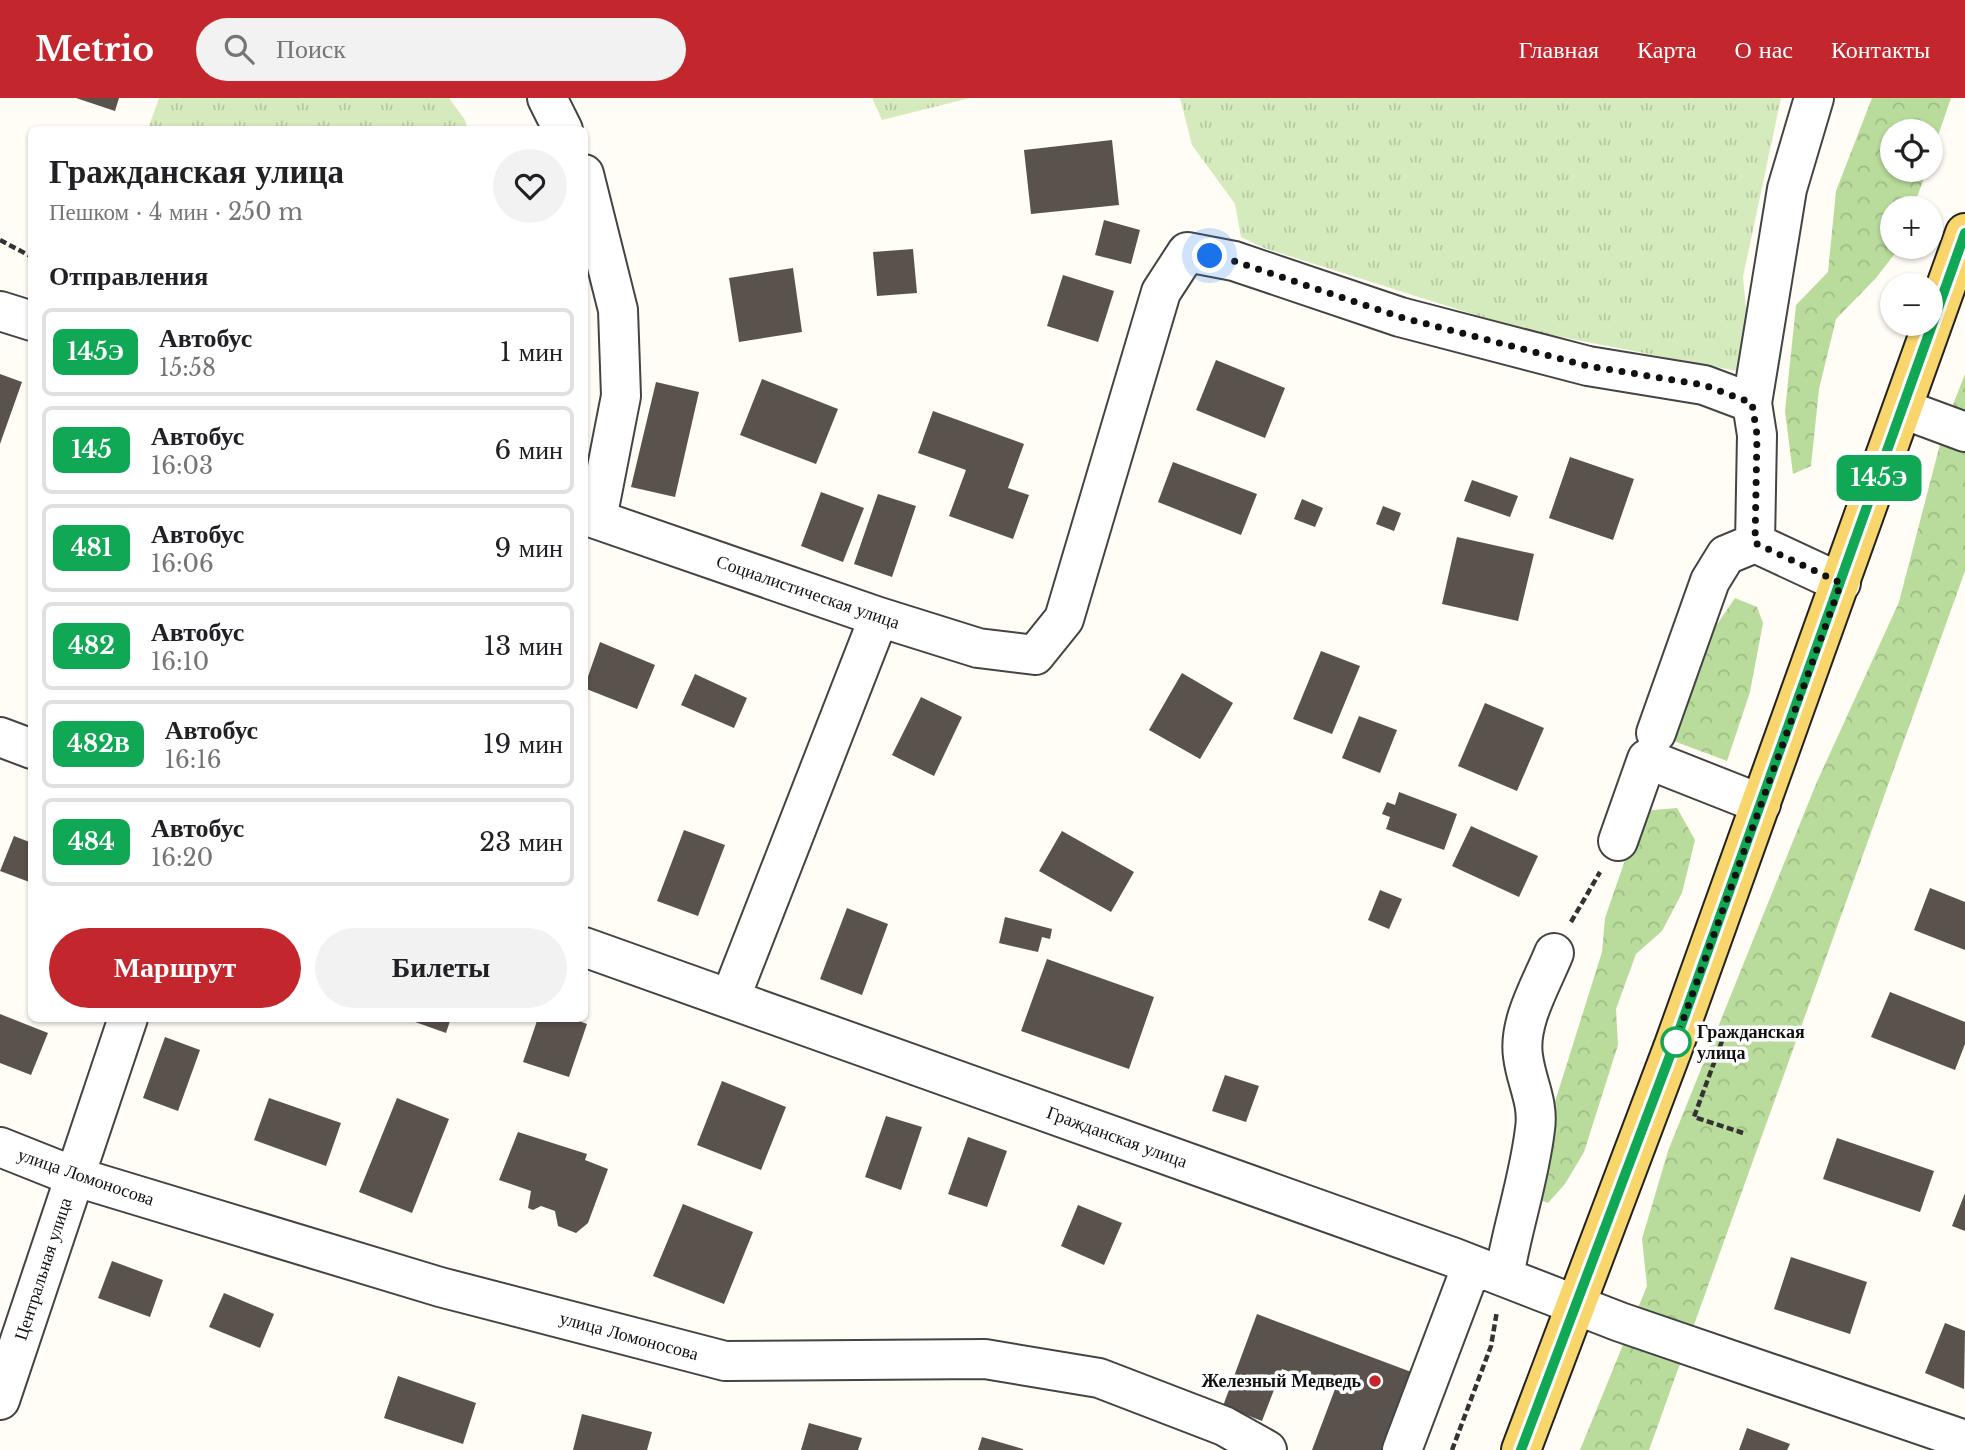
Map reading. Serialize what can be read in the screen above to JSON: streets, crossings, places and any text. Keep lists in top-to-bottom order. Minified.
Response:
{"streets":{"street":["Социалистическая улица","Гражданская улица","улица Ломоносова","Центральная улица"]},"crossings":[["улица Ломоносова","Центральная улица"]],"places":["Гражданская улица","Железный Медведь"],"lines":["bus line 145Э"],"page":{"header":"Metrio","search":"Поиск","nav":["Главная","Карта","О нас","Контакты"],"on_map":"145Э","map_buttons":["+","−"],"heading":[["Гражданская улица","Пешком · 4 мин · 250 m"],"Отправления"],"list":[{"mark":"145Э","name":"Автобус","note":"15:58","value":"1 мин"},{"mark":"145","name":"Автобус","note":"16:03","value":"6 мин"},{"mark":"481","name":"Автобус","note":"16:06","value":"9 мин"},{"mark":"482","name":"Автобус","note":"16:10","value":"13 мин"},{"mark":"482В","name":"Автобус","note":"16:16","value":"19 мин"},{"mark":"484","name":"Автобус","note":"16:20","value":"23 мин"}],"buttons":["Маршрут","Билеты"]}}
